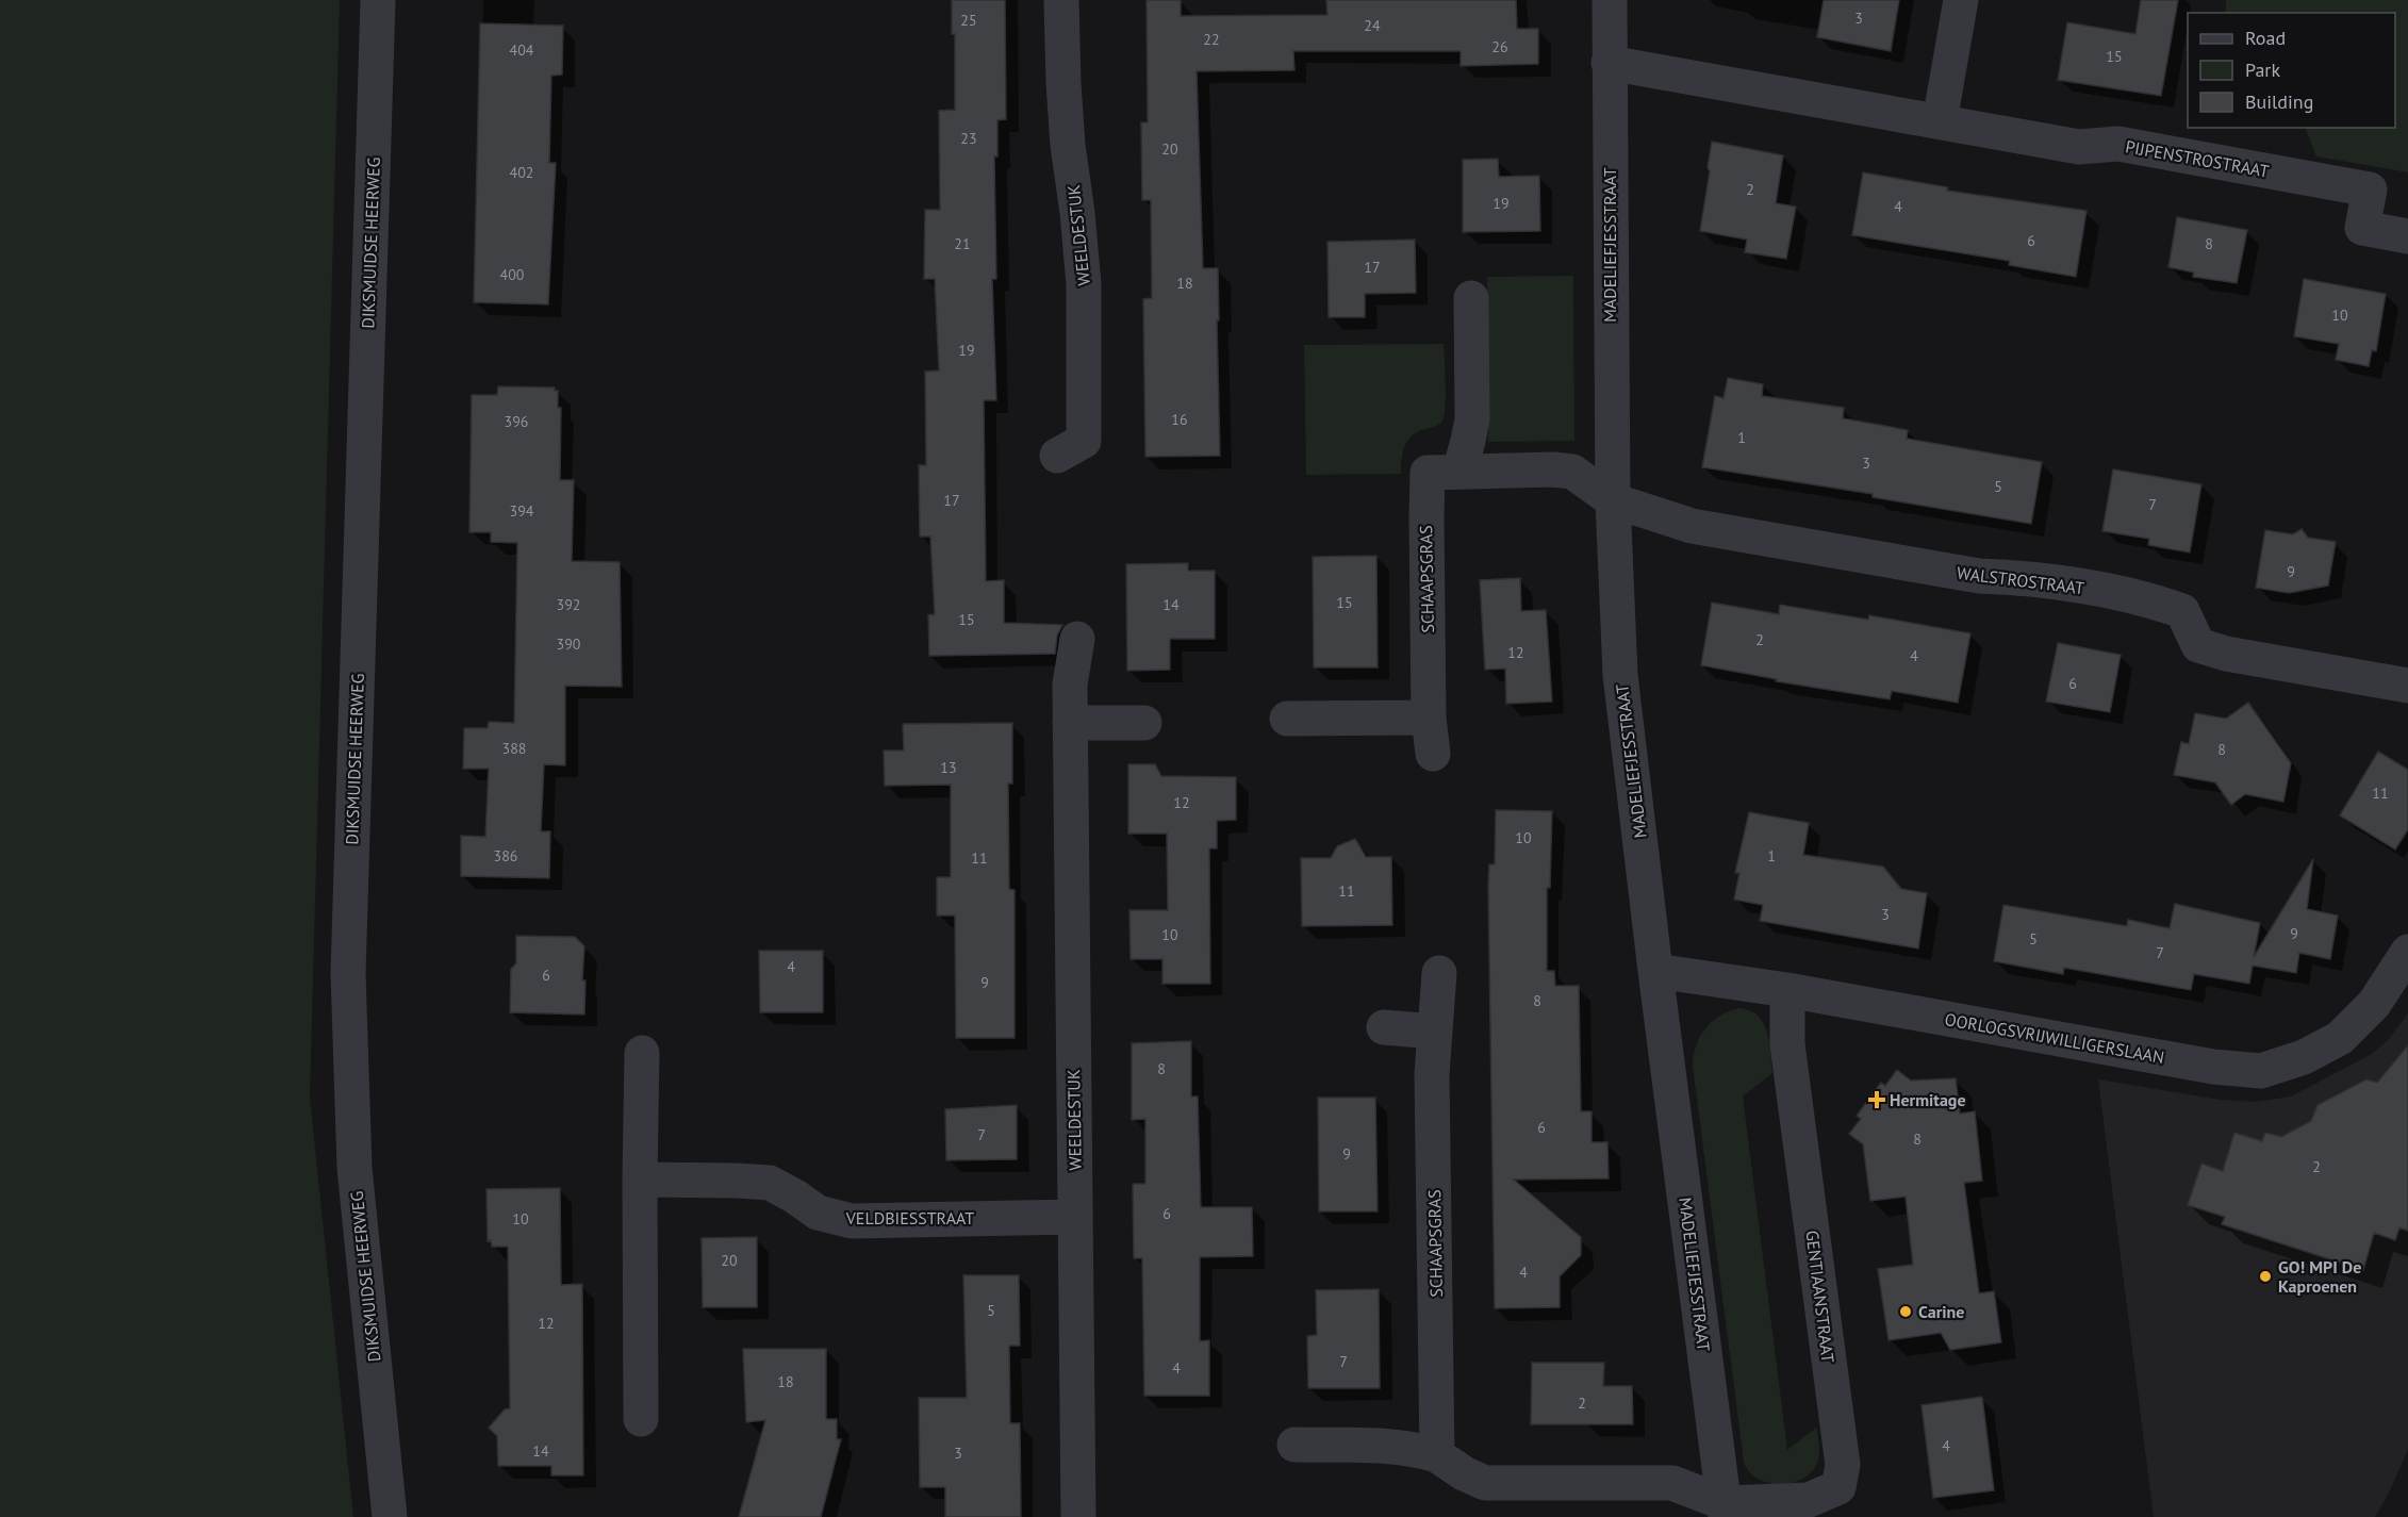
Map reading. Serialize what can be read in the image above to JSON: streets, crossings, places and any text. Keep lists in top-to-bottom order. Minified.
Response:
{"streets":{"street":["PIJPENSTROSTRAAT","WEELDESTUK","DIKSMUIDSE HEERWEG","MADELIEFJESSTRAAT","SCHAAPSGRAS","WALSTROSTRAAT","OORLOGSVRIJWILLIGERSLAAN","VELDBIESSTRAAT","GENTIAANSTRAAT"]},"crossings":[["PIJPENSTROSTRAAT","MADELIEFJESSTRAAT"],["WEELDESTUK","VELDBIESSTRAAT"],["MADELIEFJESSTRAAT","SCHAAPSGRAS"],["MADELIEFJESSTRAAT","WALSTROSTRAAT"],["MADELIEFJESSTRAAT","OORLOGSVRIJWILLIGERSLAAN"],["MADELIEFJESSTRAAT","GENTIAANSTRAAT"],["SCHAAPSGRAS","WALSTROSTRAAT"],["OORLOGSVRIJWILLIGERSLAAN","GENTIAANSTRAAT"]],"places":{"health":["Hermitage"],"other":["GO! MPI De Kaproenen","Carine"]},"house_numbers":["3","25","24","22","26","404","15","23","20","402","2","19","4","6","21","8","17","400","18","10","19","16","396","1","3","5","17","7","394","9","15","392","14","15","2","390","12","4","6","388","8","13","11","12","10","386","1","11","11","3","9","10","5","7","4","6","9","8","8","6","7","8","9","2","6","10","20","4","5","12","7","4","18","2","4","14","3"],"legend":["Road","Park","Building"]}
